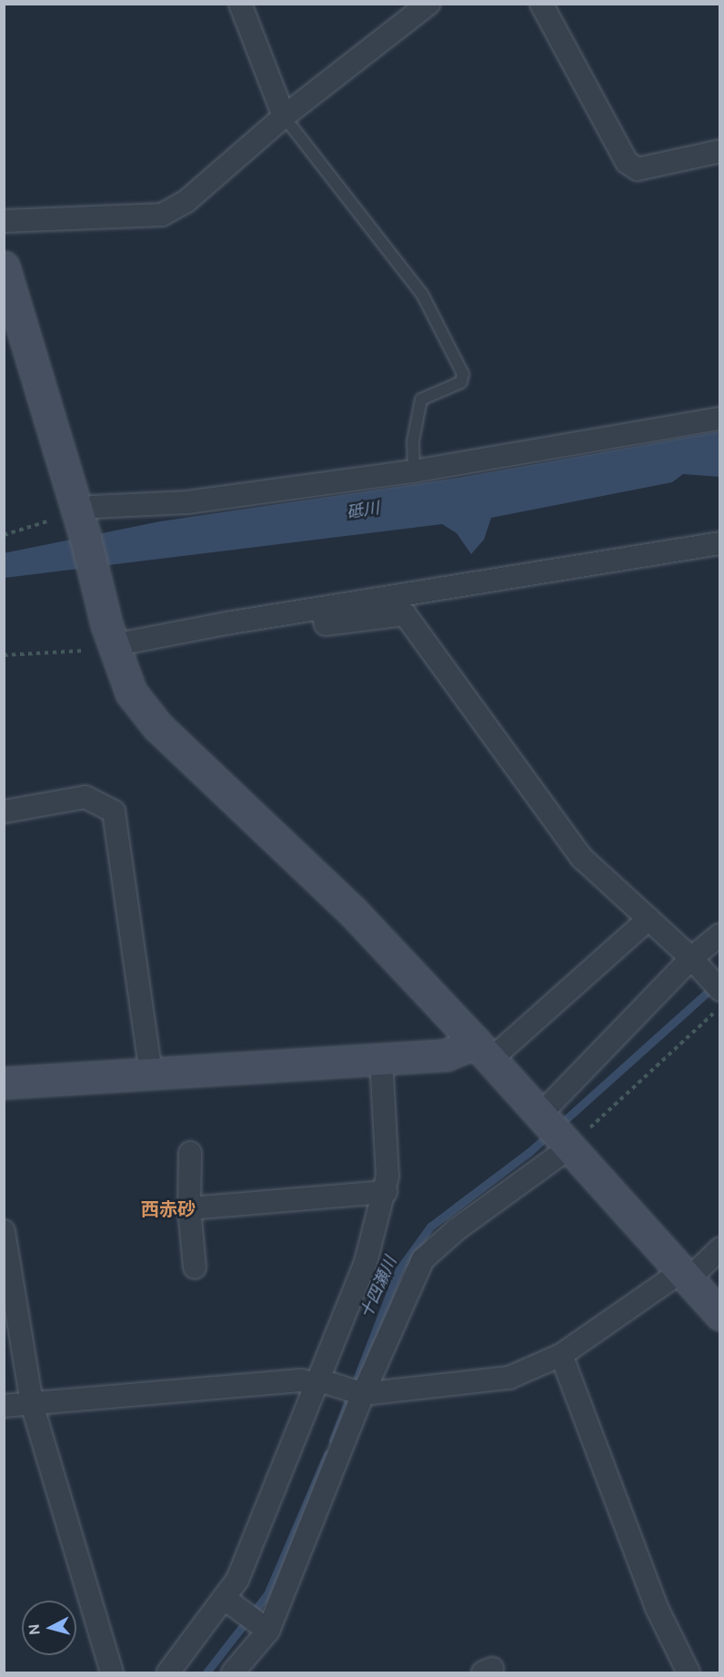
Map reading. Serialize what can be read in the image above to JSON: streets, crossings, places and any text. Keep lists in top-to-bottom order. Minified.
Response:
{"districts":["西赤砂"],"water":["砥川","十四瀬川"],"north":"left"}
